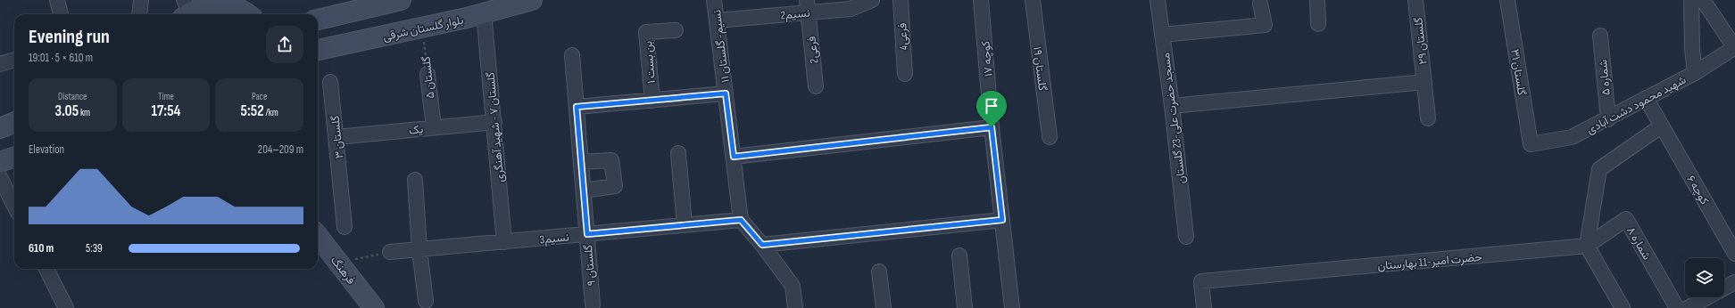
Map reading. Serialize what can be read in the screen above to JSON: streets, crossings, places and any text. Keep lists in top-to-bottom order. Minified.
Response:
{"streets":{"main road":["بلوار گلستان شرقی","فرهنگ"],"street":["نسیم2","فرعی4","گلستان ۲۹","نسیم- گلستان ۱۱","فرعی2","کوچه ۱۷","بن بست ۱","گلستان ۱۹","گلستان ۳۱","گلستان ۵","شماره ۵","شهید محمود دشت آبادی","مسجد حضرت علی-23 گلستان","گلستان ۷ - شهید آهنگری","یک","گلستان ۳","کوچه ۶","نسیم3","شماره ۸","حضرت امیر-11 بهارستان","گلستان ۹"]},"crossings":[["نسیم2","نسیم- گلستان ۱۱"],["نسیم2","فرعی2"],["بلوار گلستان شرقی","گلستان ۵"],["بلوار گلستان شرقی","گلستان ۷ - شهید آهنگری"],["نسیم- گلستان ۱۱","نسیم3"],["گلستان ۳۱","شهید محمود دشت آبادی"],["گلستان ۵","یک"],["شماره ۵","شهید محمود دشت آبادی"],["شهید محمود دشت آبادی","کوچه ۶"],["گلستان ۷ - شهید آهنگری","یک"],["گلستان ۷ - شهید آهنگری","نسیم3"],["یک","گلستان ۳"],["نسیم3","گلستان ۹"],["شماره ۸","حضرت امیر-11 بهارستان"]],"page":{"heading":["Evening run","19:01 · 5 × 610 m"],"stats":[["Distance","3.05 km"],["Time","17:54"],["Pace","5:52 /km"]],"chart":["Elevation","204–209 m"],"list":[{"name":"610 m","note":"5:39"}]}}
